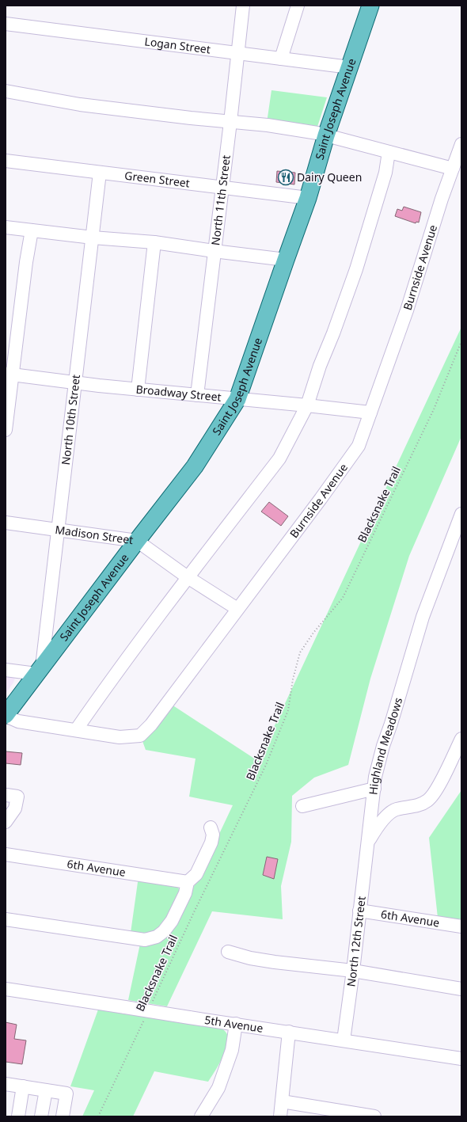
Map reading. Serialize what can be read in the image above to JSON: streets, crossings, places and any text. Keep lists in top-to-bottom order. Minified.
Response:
{"streets":{"main road":["Saint Joseph Avenue"],"street":["Logan Street","Green Street","North 11th Street","Burnside Avenue","Broadway Street","North 10th Street","Madison Street","Highland Meadows","6th Avenue","North 12th Street","5th Avenue"],"path":["Blacksnake Trail"]},"crossings":[["Logan Street","Saint Joseph Avenue"],["Logan Street","North 11th Street"],["Saint Joseph Avenue","Green Street"],["Saint Joseph Avenue","Burnside Avenue"],["Saint Joseph Avenue","Broadway Street"],["Saint Joseph Avenue","North 10th Street"],["Saint Joseph Avenue","Madison Street"],["Green Street","North 11th Street"],["Green Street","North 10th Street"],["North 11th Street","Broadway Street"],["Burnside Avenue","Broadway Street"],["Burnside Avenue","Madison Street"],["Broadway Street","North 10th Street"],["North 10th Street","Madison Street"],["Highland Meadows","North 12th Street"],["6th Avenue","North 12th Street"],["North 12th Street","5th Avenue"]],"places":{"restaurant":["Dairy Queen"]}}
